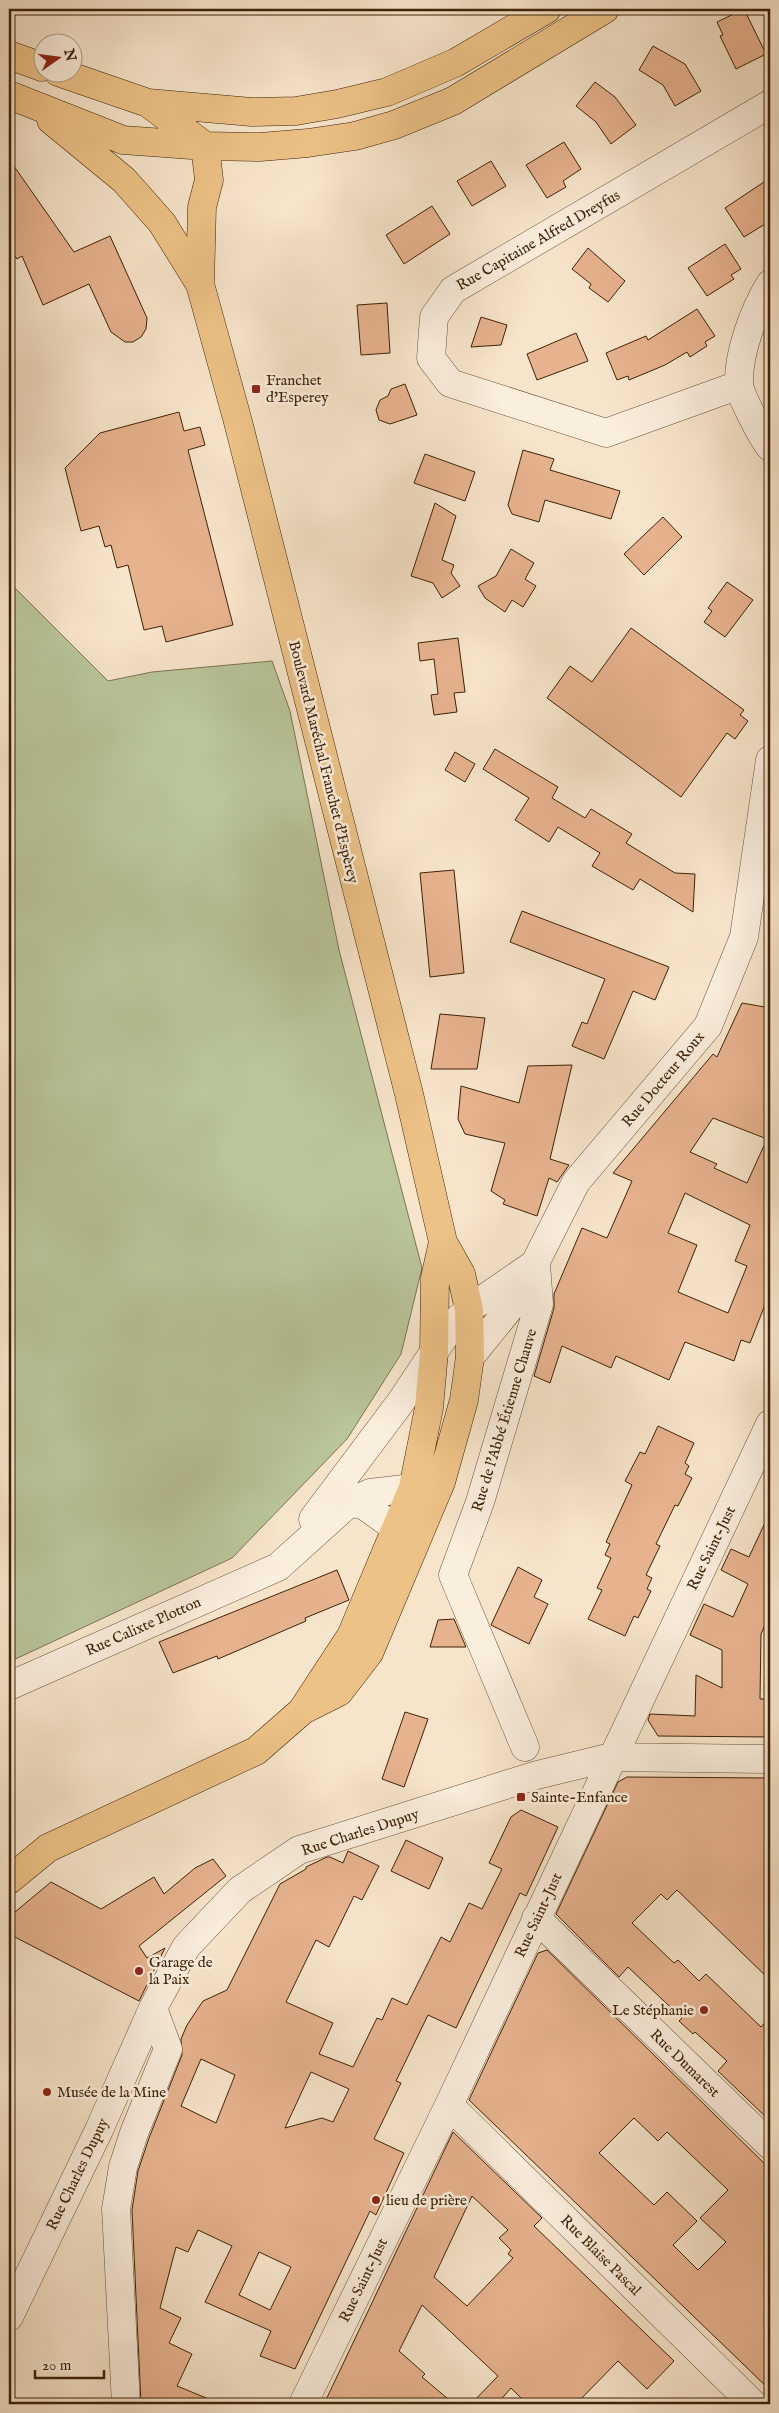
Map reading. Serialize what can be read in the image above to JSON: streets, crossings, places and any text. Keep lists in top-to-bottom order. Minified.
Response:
{"streets":{"main road":["Boulevard Maréchal Franchet d'Espèrey"],"street":["Rue Capitaine Alfred Dreyfus","Rue Docteur Roux","Rue de l'Abbé Étienne Chauve","Rue Saint-Just","Rue Calixte Plotton","Rue Charles Dupuy","Rue Dumarest","Rue Blaise Pascal"]},"crossings":[["Boulevard Maréchal Franchet d'Espèrey","Rue Docteur Roux"],["Boulevard Maréchal Franchet d'Espèrey","Rue Calixte Plotton"],["Rue Docteur Roux","Rue de l'Abbé Étienne Chauve"],["Rue Docteur Roux","Rue Calixte Plotton"],["Rue Saint-Just","Rue Charles Dupuy"],["Rue Saint-Just","Rue Dumarest"],["Rue Saint-Just","Rue Blaise Pascal"]],"places":{"transit":["Franchet d'Esperey","Sainte-Enfance"],"other":["Garage de la Paix","Le Stéphanie","Musée de la Mine","lieu de prière"]},"scale_bar":"20 m","north":"right"}
